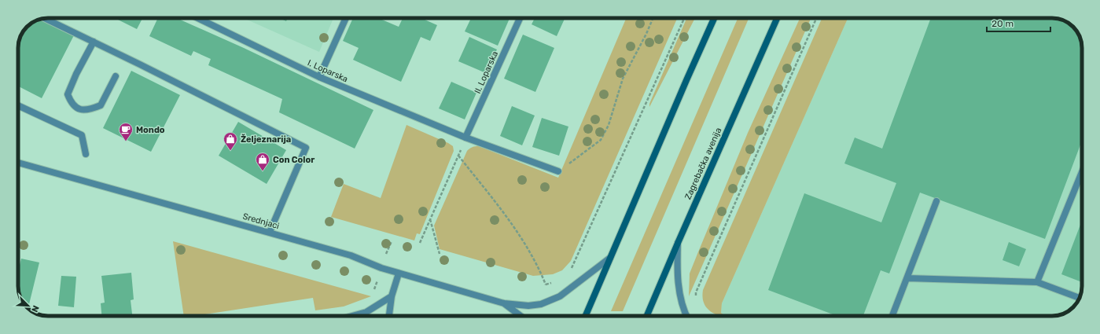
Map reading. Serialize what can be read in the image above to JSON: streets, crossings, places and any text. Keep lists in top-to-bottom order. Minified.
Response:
{"streets":{"main road":["Zagrebačka avenija"],"street":["I. Loparska","II. Loparska","Srednjaci"]},"crossings":[["I. Loparska","II. Loparska"]],"places":{"cafe":["Mondo"],"shop":["Željeznarija","Con Color"]},"scale_bar":"20 m","north":"bottom right"}
